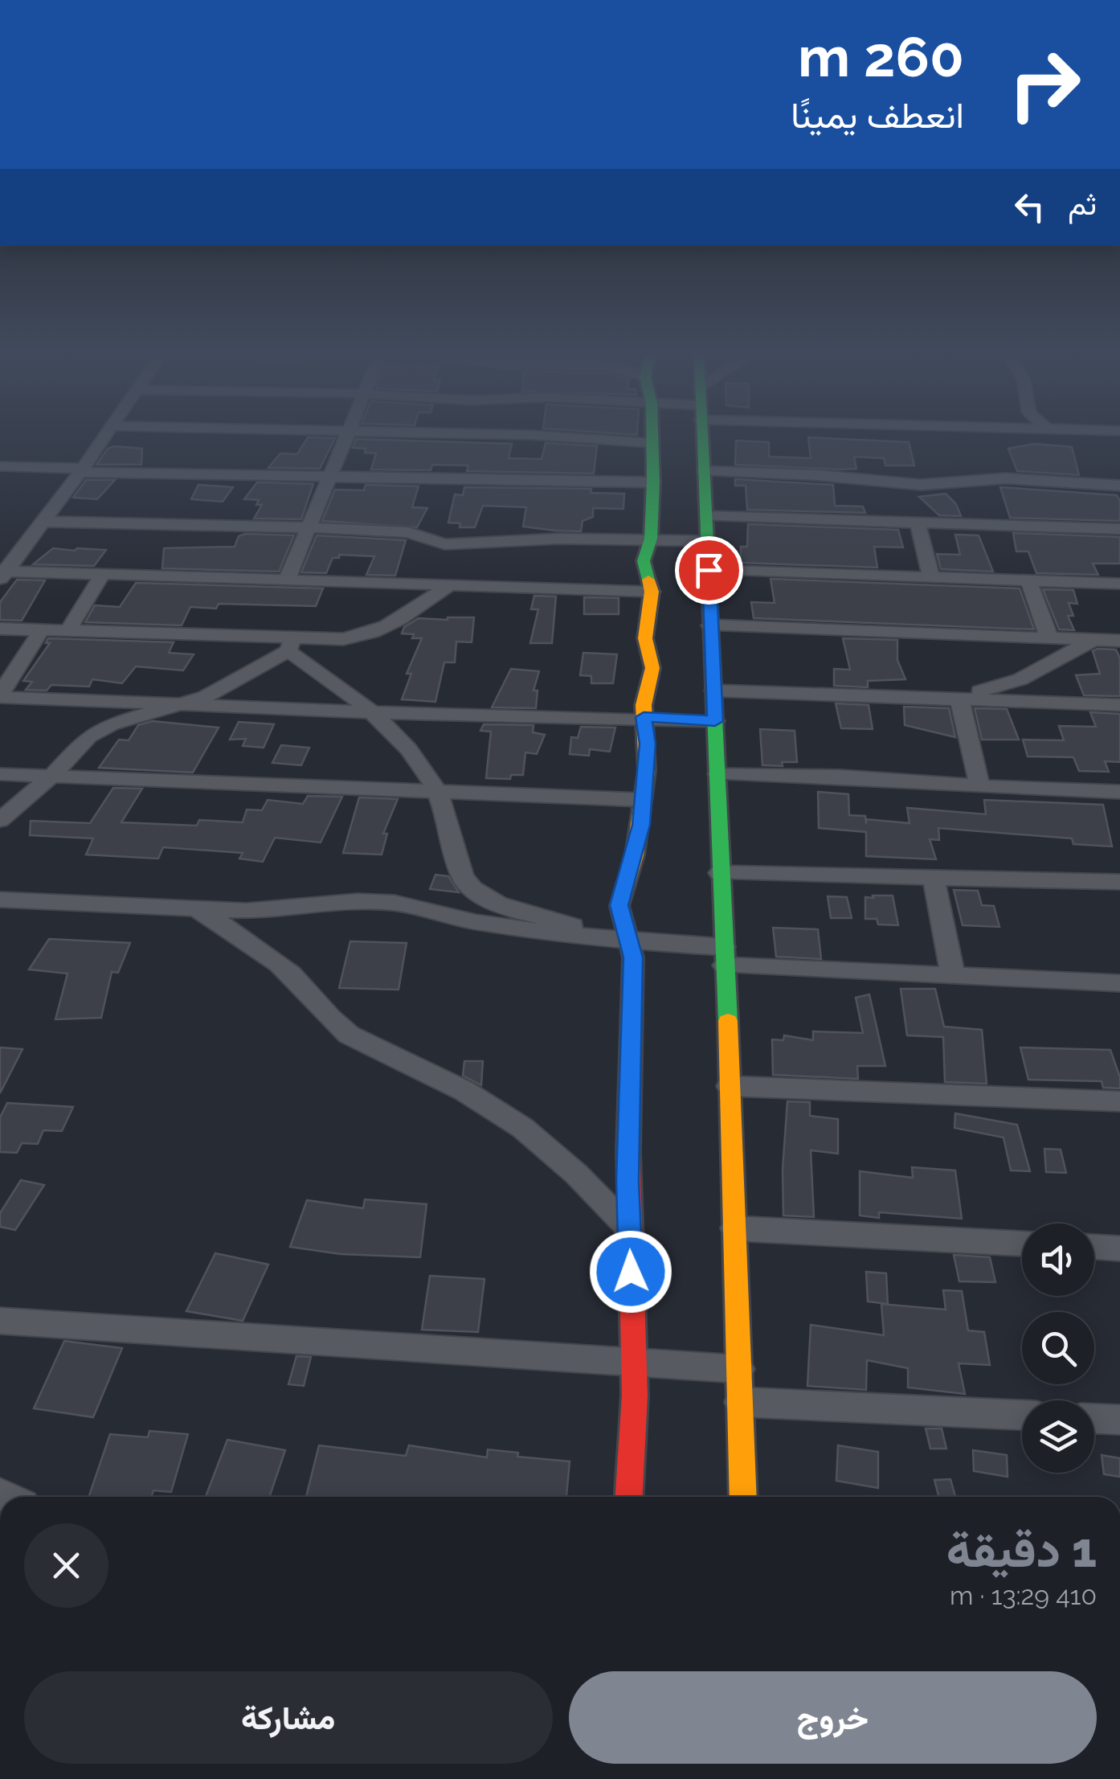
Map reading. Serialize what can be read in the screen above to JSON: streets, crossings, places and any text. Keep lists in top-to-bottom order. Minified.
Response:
{"page":{"turn":["260 m","انعطف يمينًا"],"then":"ثم","heading":["1 دقيقة","410 m · 13:29"],"buttons":["خروج","مشاركة"]}}
